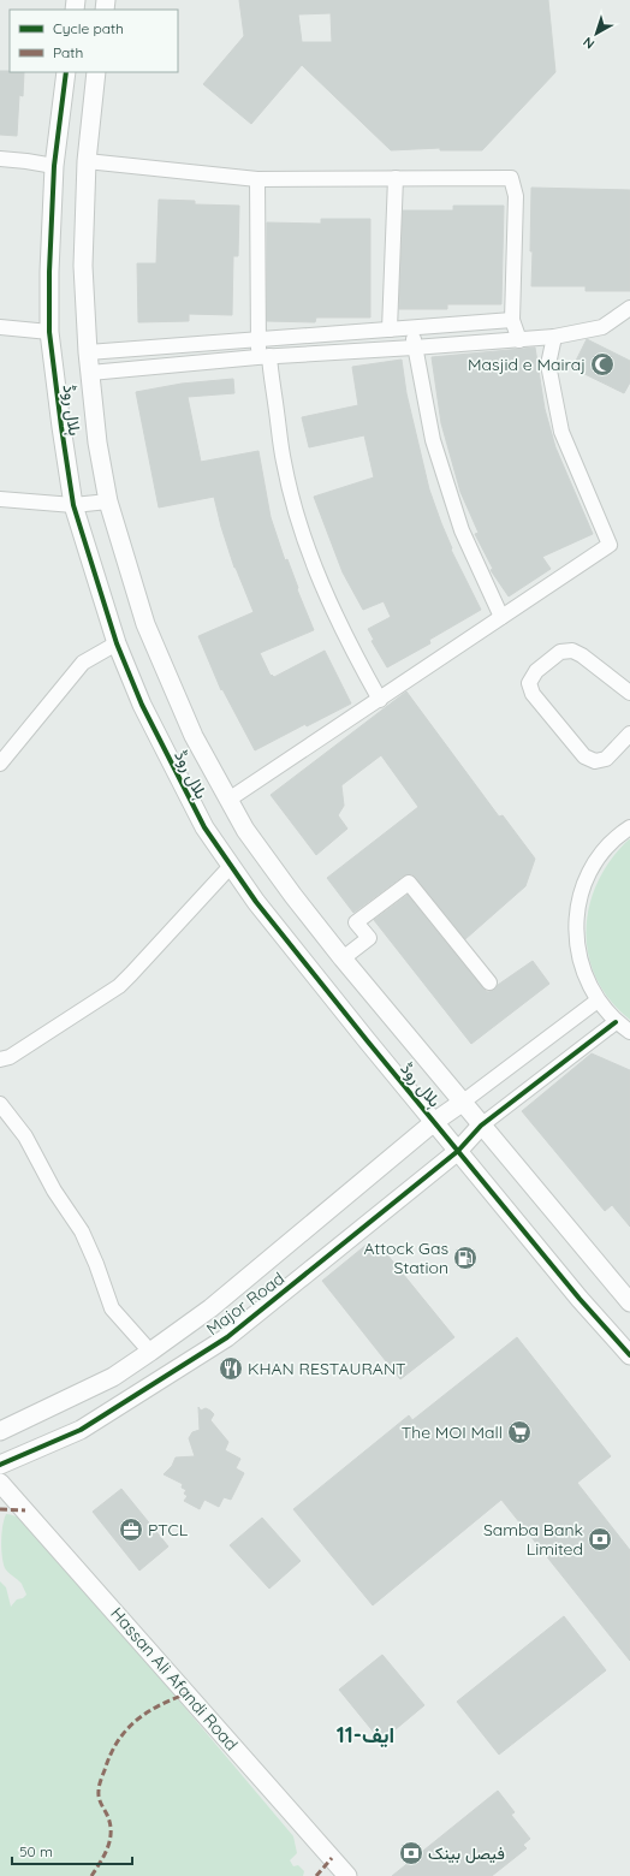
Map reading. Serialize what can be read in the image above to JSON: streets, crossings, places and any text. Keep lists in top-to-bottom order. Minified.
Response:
{"streets":{"street":["ہلال روڈ","Major Road","Hassan Ali Afandi Road"]},"crossings":[["ہلال روڈ","Major Road"]],"districts":["ایف-11"],"places":{"mosque":["Masjid e Mairaj"],"fuel station":["Attock Gas Station"],"restaurant":["KHAN RESTAURANT"],"supermarket":["The MOI Mall"],"office":["PTCL"],"bank":["Samba Bank Limited","فیصل بینک"]},"legend":["Cycle path","Path"],"scale_bar":"50 m","north":"bottom left"}
